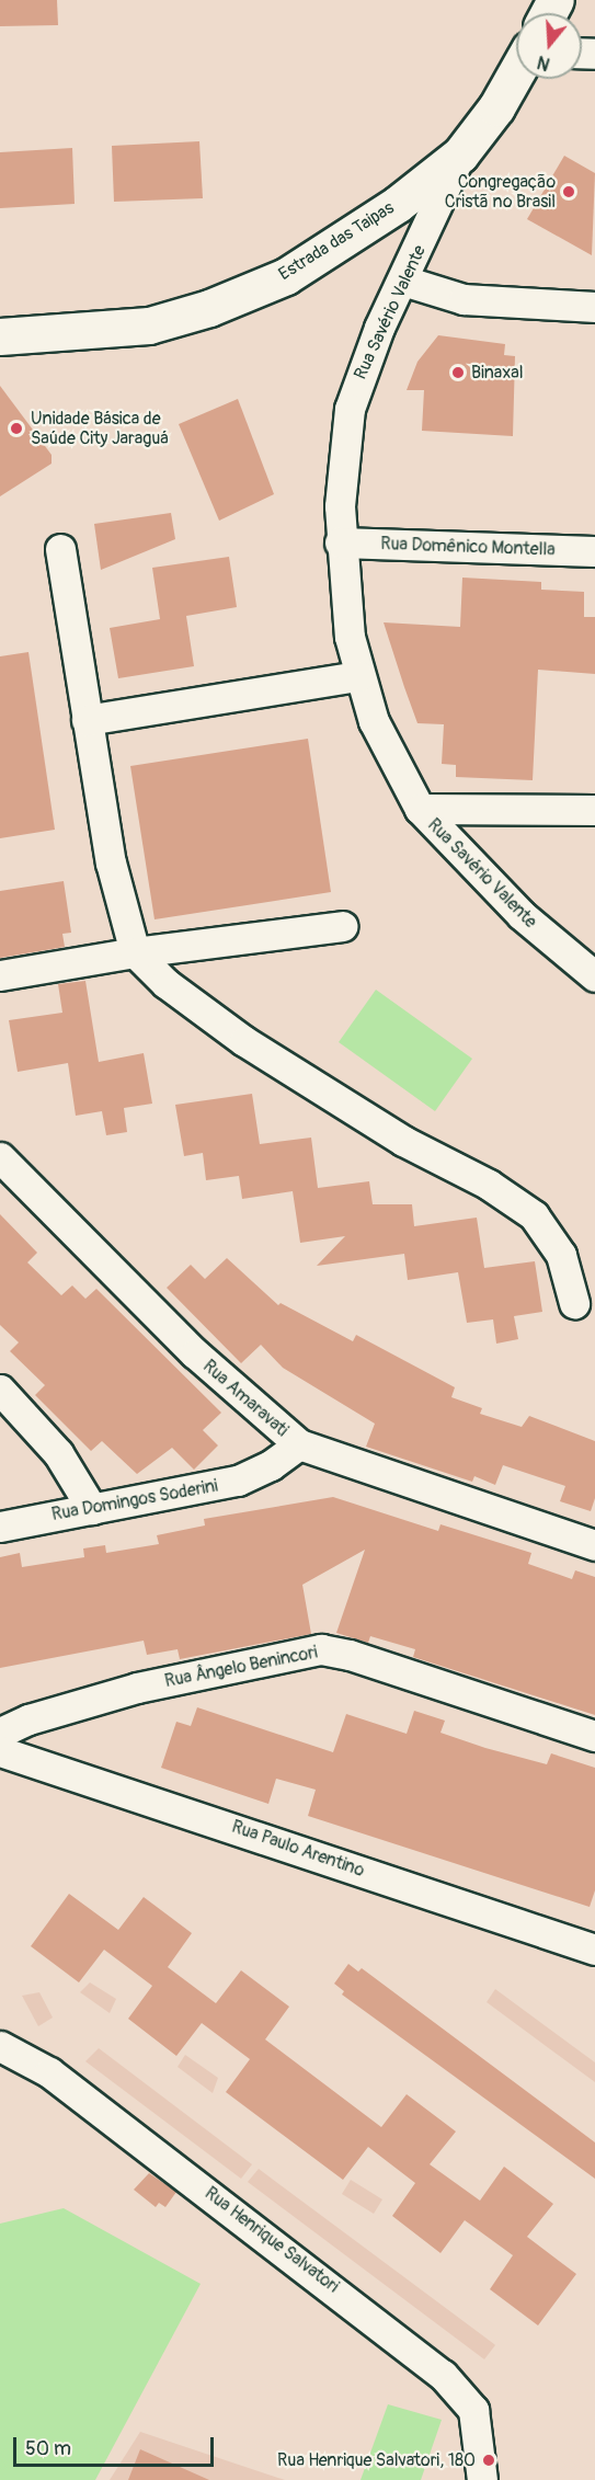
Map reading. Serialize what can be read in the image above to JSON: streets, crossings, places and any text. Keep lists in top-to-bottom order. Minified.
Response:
{"streets":{"main road":["Estrada das Taipas"],"street":["Rua Savério Valente","Rua Domênico Montella","Rua Amaravati","Rua Domingos Soderini","Rua Ângelo Benincori","Rua Paulo Arentino","Rua Henrique Salvatori"]},"crossings":[["Estrada das Taipas","Rua Savério Valente"],["Rua Savério Valente","Rua Domênico Montella"],["Rua Amaravati","Rua Domingos Soderini"]],"places":["Congregação Cristã no Brasil","Binaxal","Unidade Básica de Saúde City Jaraguá","Rua Henrique Salvatori, 180"],"scale_bar":"50 m","north":"bottom"}
